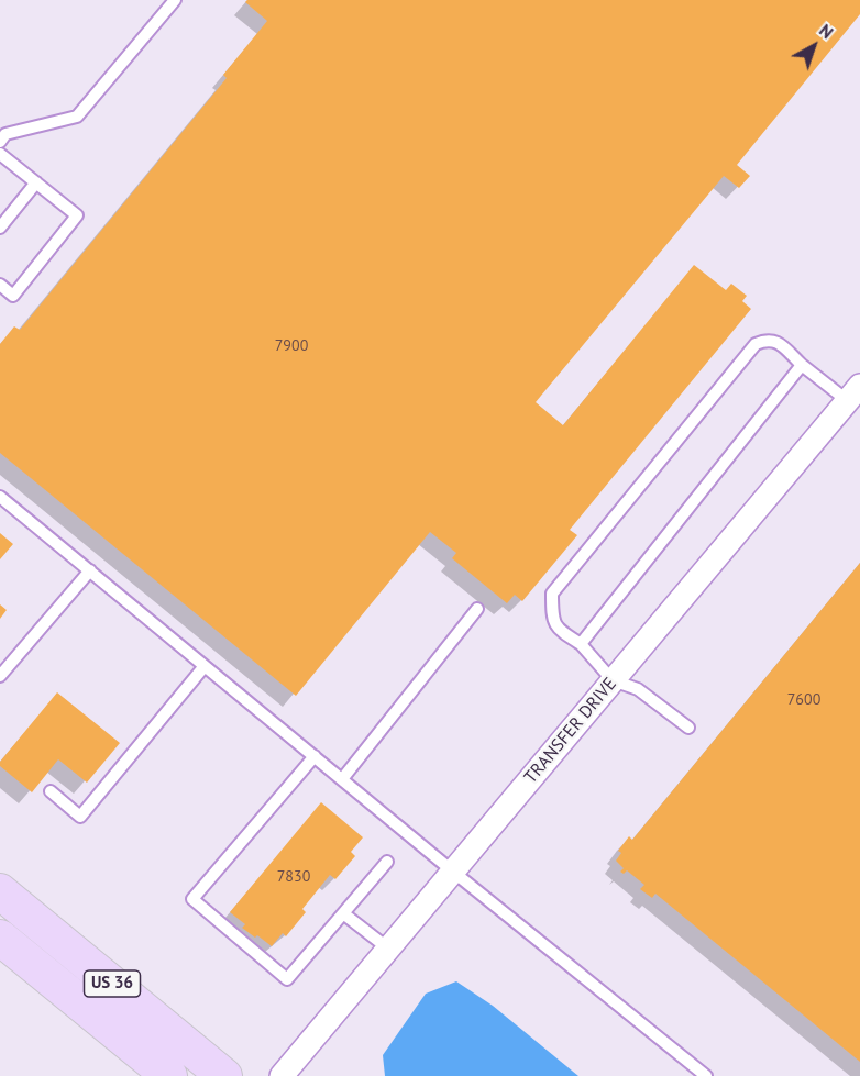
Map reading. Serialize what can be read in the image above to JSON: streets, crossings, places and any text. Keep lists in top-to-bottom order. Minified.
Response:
{"streets":{"main road":["US 36"],"street":["TRANSFER DRIVE"]},"house_numbers":["7900","7600","7830"],"north":"top right"}
